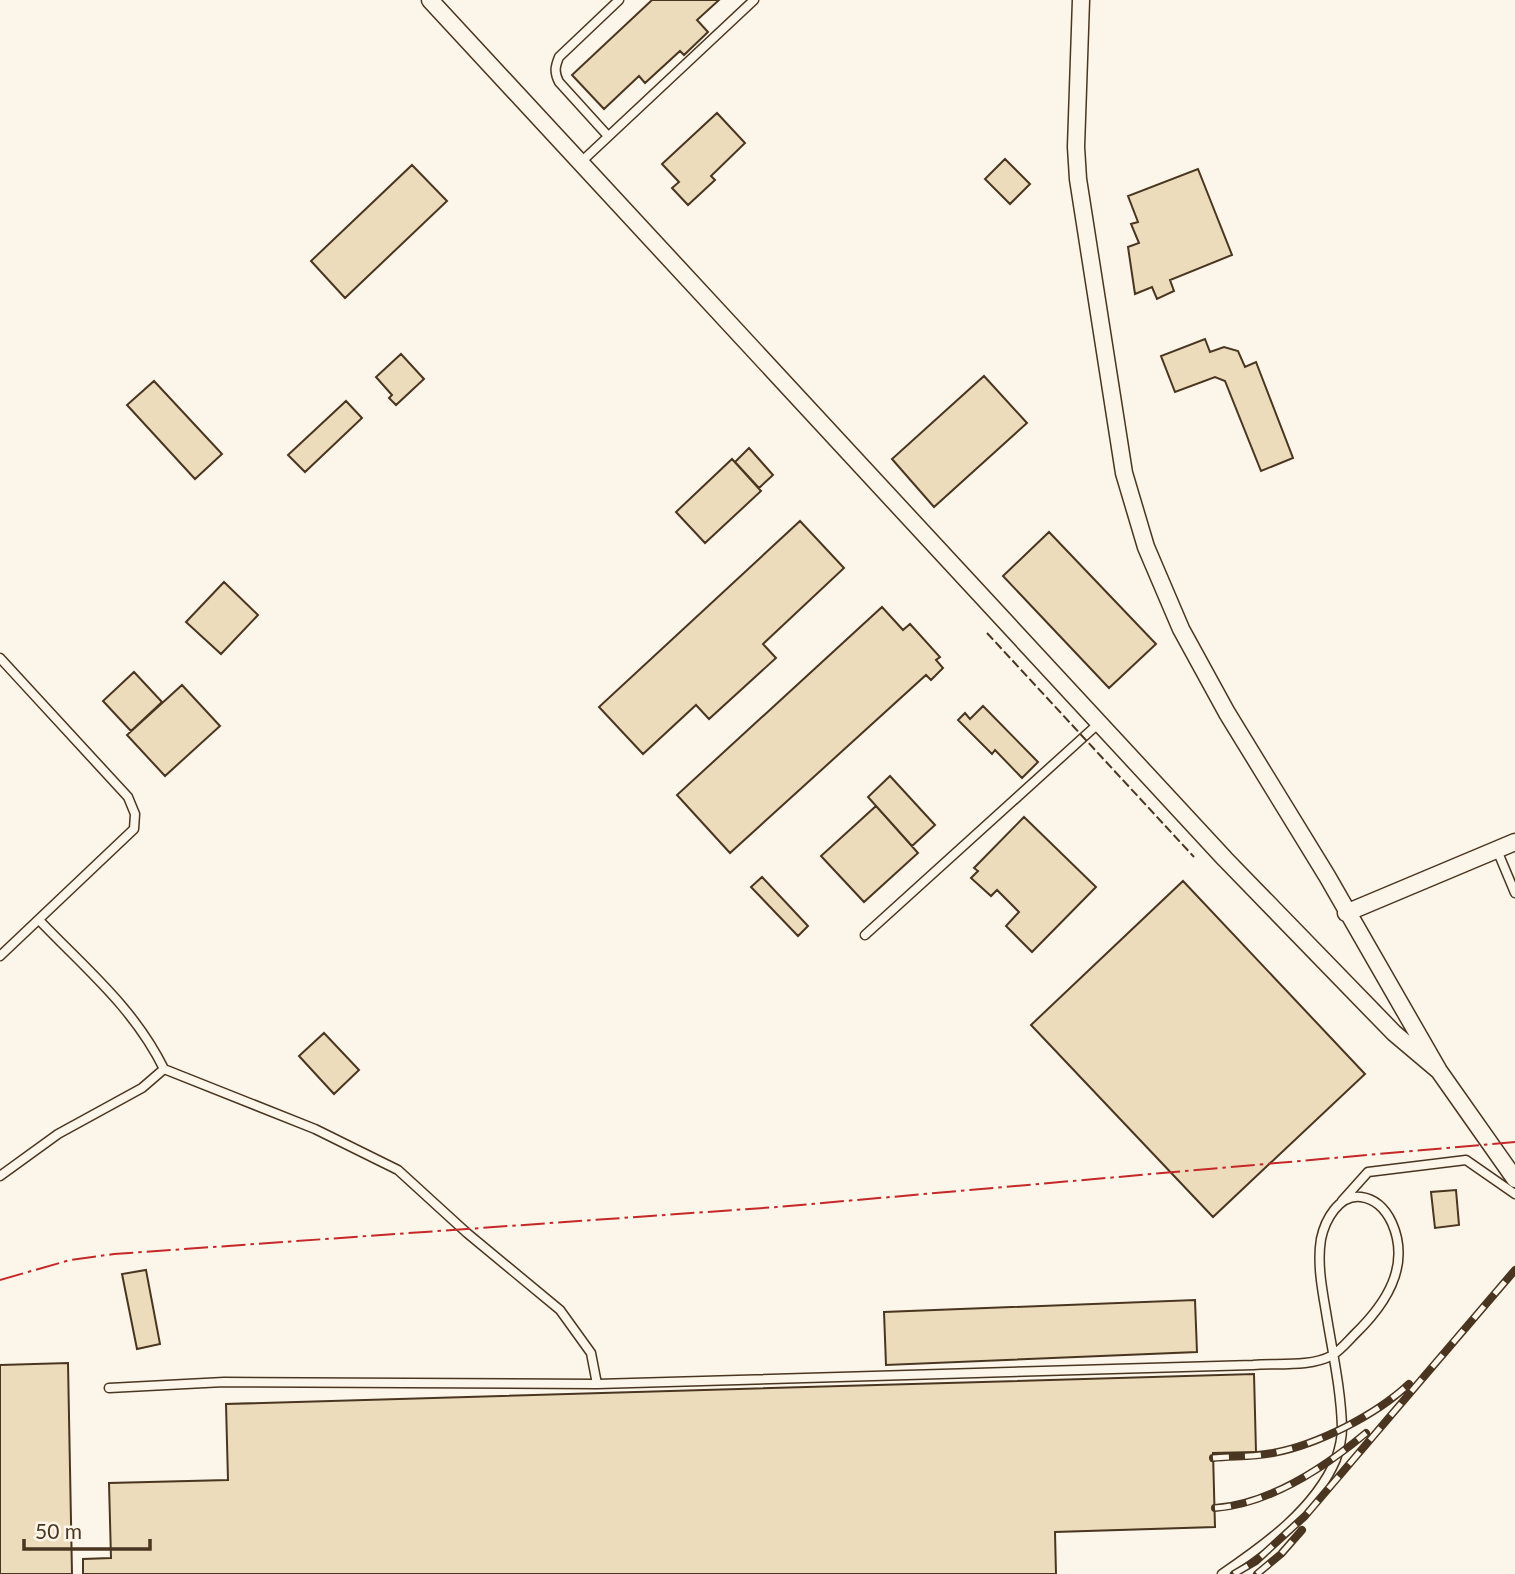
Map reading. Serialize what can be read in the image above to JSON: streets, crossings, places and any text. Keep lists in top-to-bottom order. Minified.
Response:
{"scale_bar":"50 m"}
